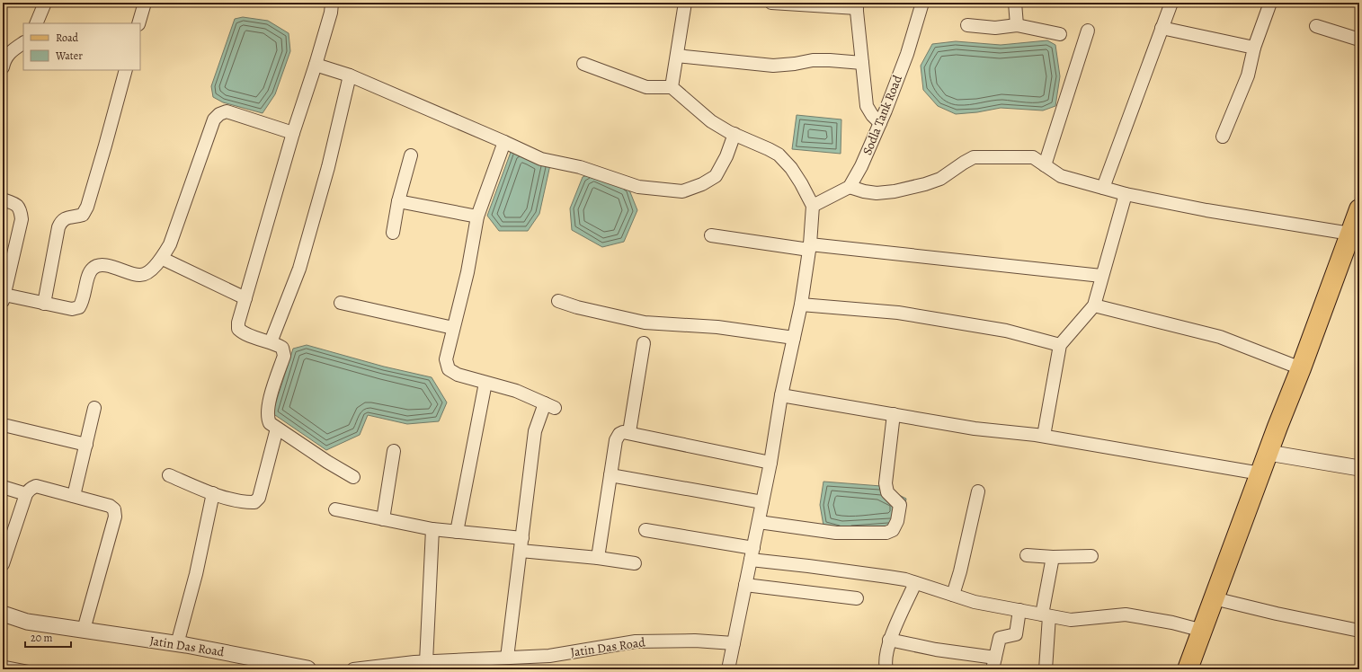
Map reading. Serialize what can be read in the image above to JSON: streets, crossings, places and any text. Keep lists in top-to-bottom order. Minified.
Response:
{"streets":{"street":["Sodla Tank Road","Jatin Das Road"]},"legend":["Road","Water"],"scale_bar":"20 m"}
